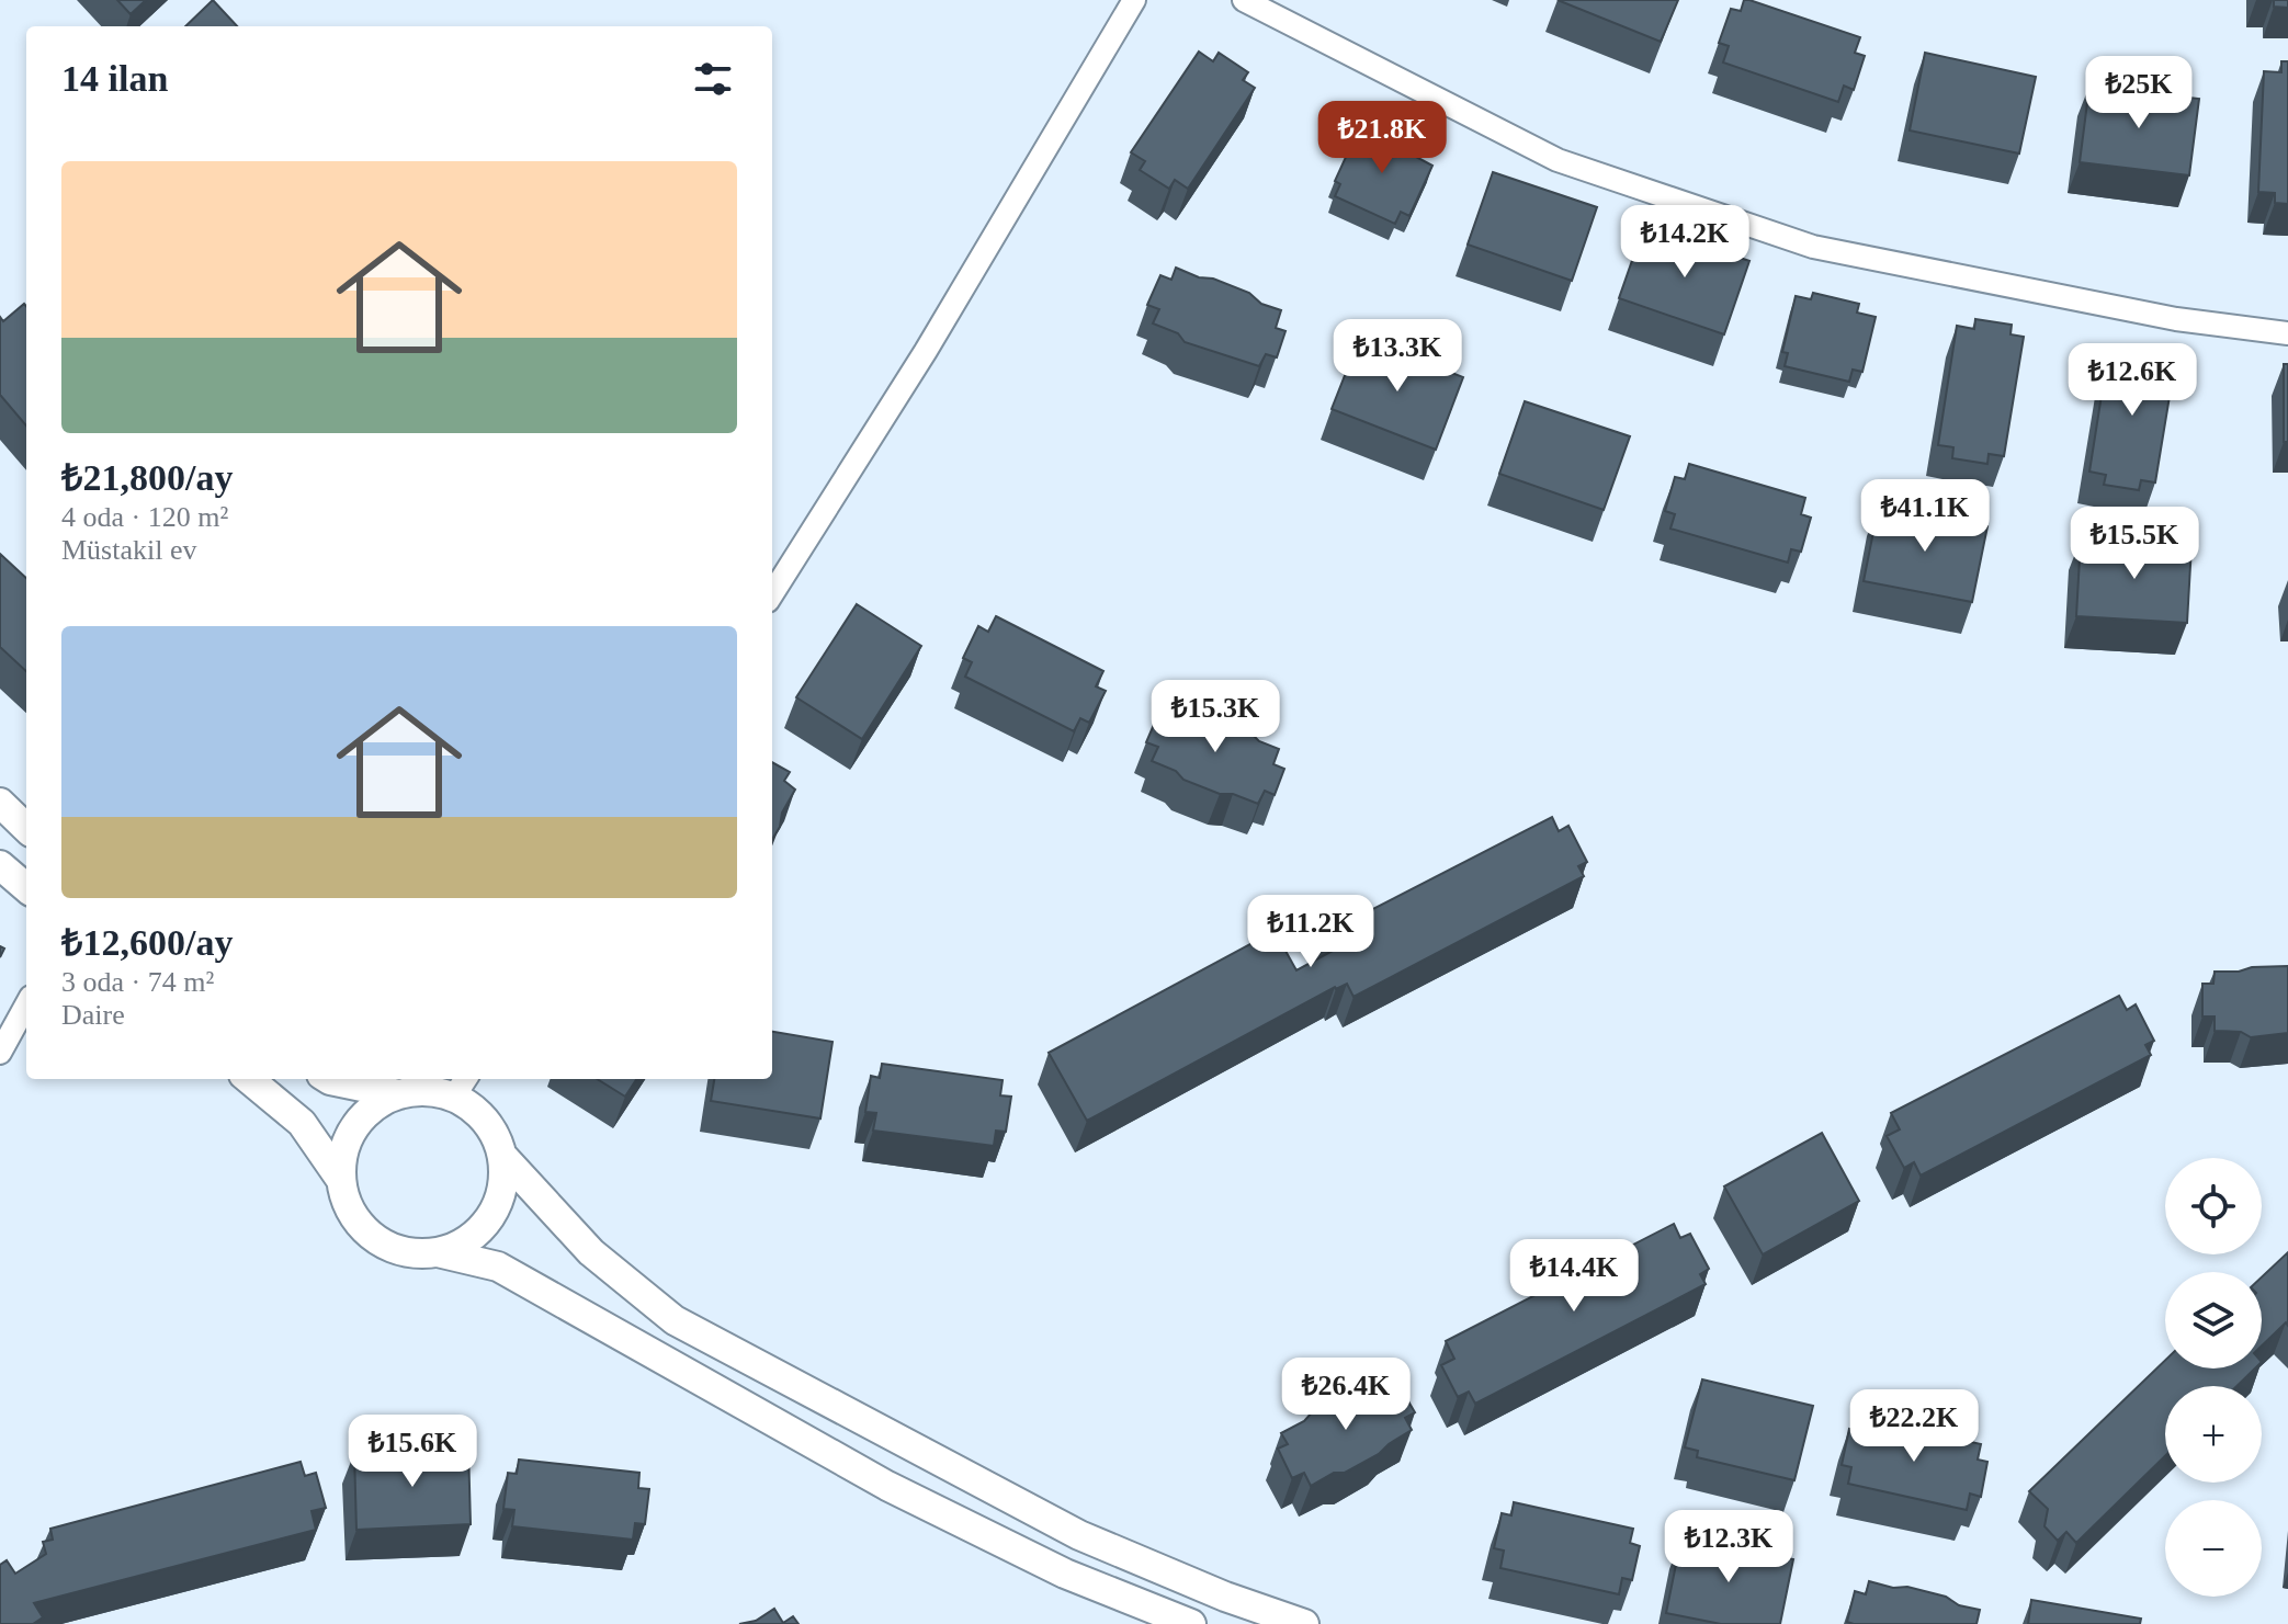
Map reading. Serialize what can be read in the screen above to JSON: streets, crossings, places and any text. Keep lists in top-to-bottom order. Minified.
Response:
{"page":{"heading":"14 ilan","price":["₺25K","₺21.8K","₺14.2K","₺13.3K","₺12.6K","₺41.1K","₺15.5K","₺15.3K","₺11.2K","₺14.4K","₺26.4K","₺22.2K","₺15.6K","₺12.3K"],"list":[{"name":"₺21,800/ay","note":"4 oda · 120 m² · Müstakil ev"},{"name":"₺12,600/ay","note":"3 oda · 74 m² · Daire"}],"map_buttons":["+","−"]}}
